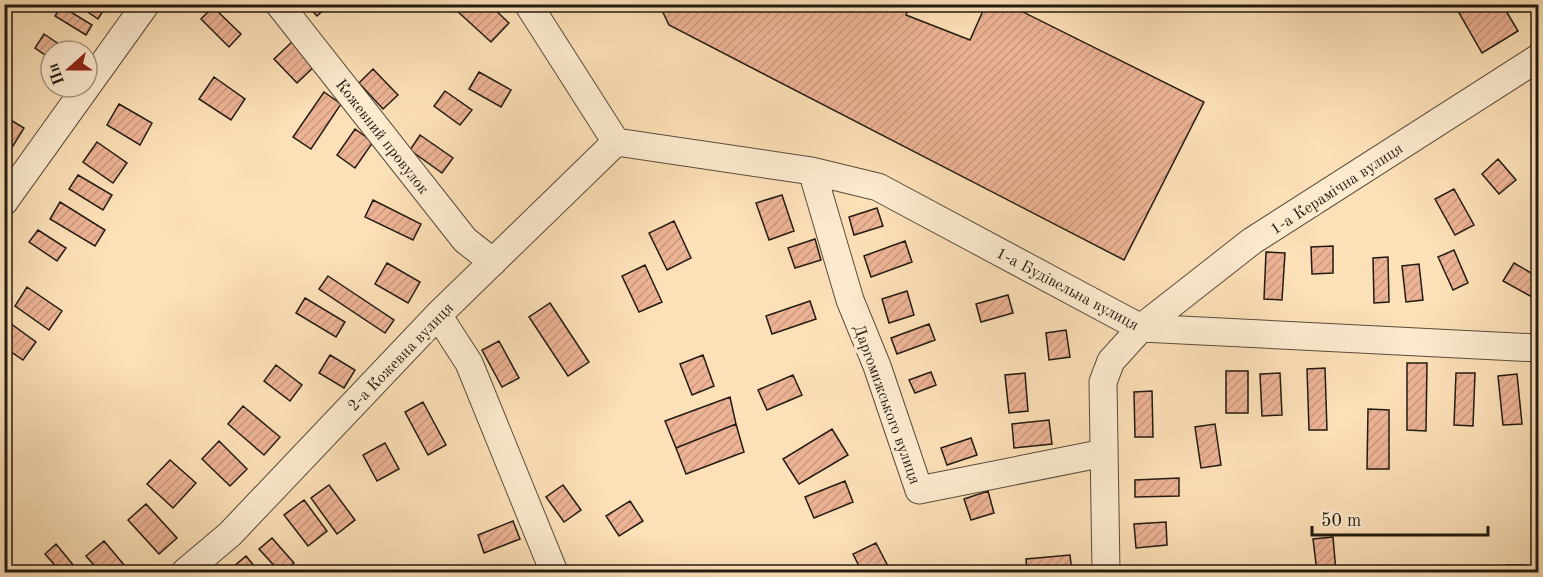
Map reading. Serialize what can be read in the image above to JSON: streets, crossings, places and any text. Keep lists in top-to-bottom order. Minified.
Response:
{"streets":{"street":["Кожевний провулок","1-а Керамічна вулиця","1-а Будівельна вулиця","2-а Кожевна вулиця","Даргомижського вулиця"]},"crossings":[["Кожевний провулок","2-а Кожевна вулиця"],["1-а Керамічна вулиця","1-а Будівельна вулиця"],["1-а Керамічна вулиця","Даргомижського вулиця"],["1-а Будівельна вулиця","2-а Кожевна вулиця"],["1-а Будівельна вулиця","Даргомижського вулиця"]],"scale_bar":"50 m","north":"left"}
